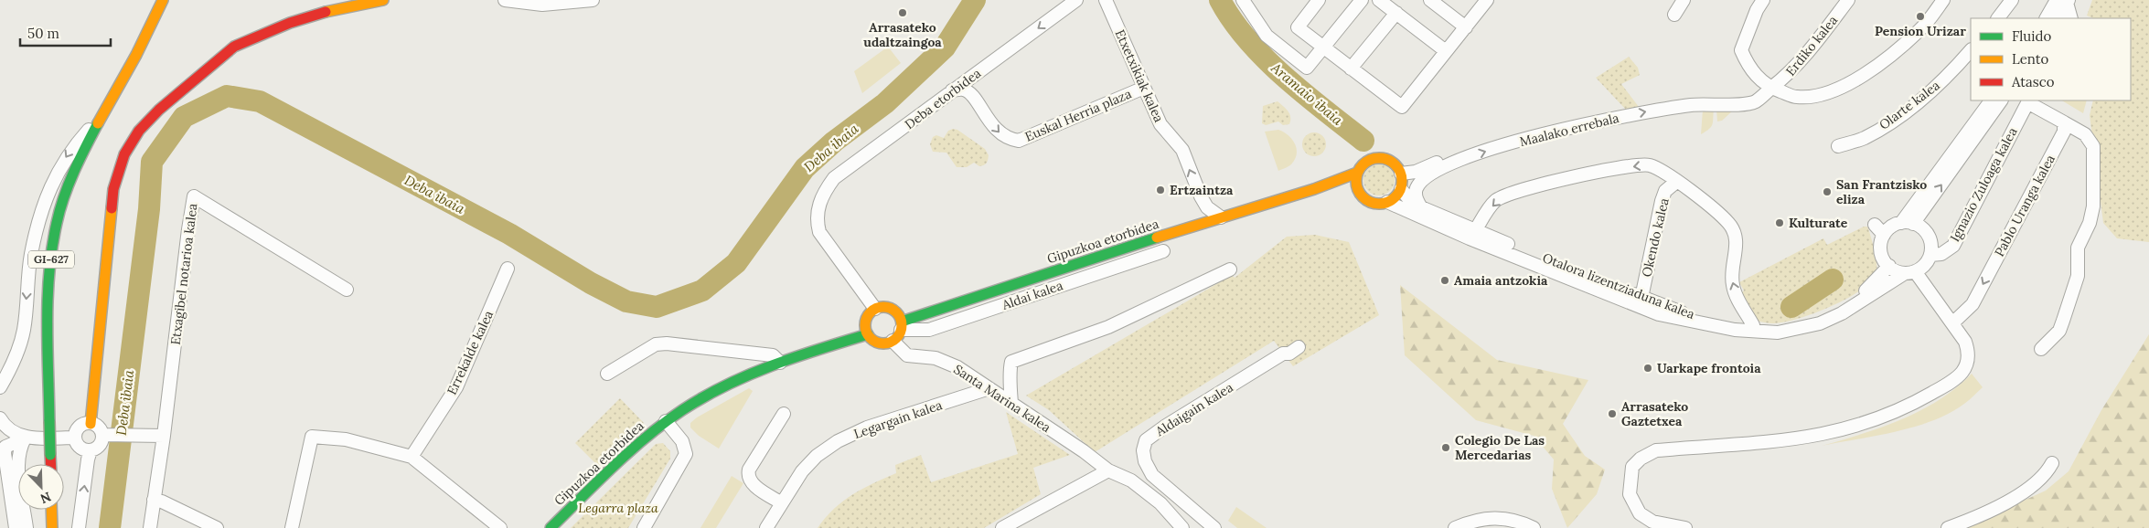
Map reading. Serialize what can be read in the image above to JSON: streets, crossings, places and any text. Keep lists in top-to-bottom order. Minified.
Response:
{"streets":{"street":["Erdiko kalea","Etxetxikiak kalea","Deba etorbidea","Olarte kalea","Euskal Herria plaza","Maalako errebala","Ignazio Zuloaga kalea","Pablo Uranga kalea","Okendo kalea","Gipuzkoa etorbidea","GI-627","Etxagibel notarioa kalea","Otalora lizentziaduna kalea","Aldai kalea","Errekalde kalea","Santa Marina kalea","Aldaigain kalea","Legargain kalea"]},"crossings":[["Erdiko kalea","Maalako errebala"],["Etxetxikiak kalea","Euskal Herria plaza"],["Etxetxikiak kalea","Gipuzkoa etorbidea"],["Deba etorbidea","Gipuzkoa etorbidea"],["Deba etorbidea","Aldai kalea"],["Deba etorbidea","Santa Marina kalea"],["Maalako errebala","Otalora lizentziaduna kalea"],["Ignazio Zuloaga kalea","Otalora lizentziaduna kalea"],["Okendo kalea","Otalora lizentziaduna kalea"],["Gipuzkoa etorbidea","Otalora lizentziaduna kalea"],["Gipuzkoa etorbidea","Aldai kalea"],["Gipuzkoa etorbidea","Santa Marina kalea"],["Aldai kalea","Santa Marina kalea"],["Santa Marina kalea","Legargain kalea"]],"one_way":["Etxetxikiak kalea","Euskal Herria plaza"],"water":["Aramaio ibaia","Deba ibaia"],"parks":["Legarra plaza"],"places":["Arrasateko udaltzaingoa","Pension Urizar","Ertzaintza","San Frantzisko eliza","Kulturate","Amaia antzokia","Uarkape frontoia","Arrasateko Gaztetxea","Colegio De Las Mercedarias"],"legend":["Fluido","Lento","Atasco"],"scale_bar":"50 m","north":"bottom right"}
